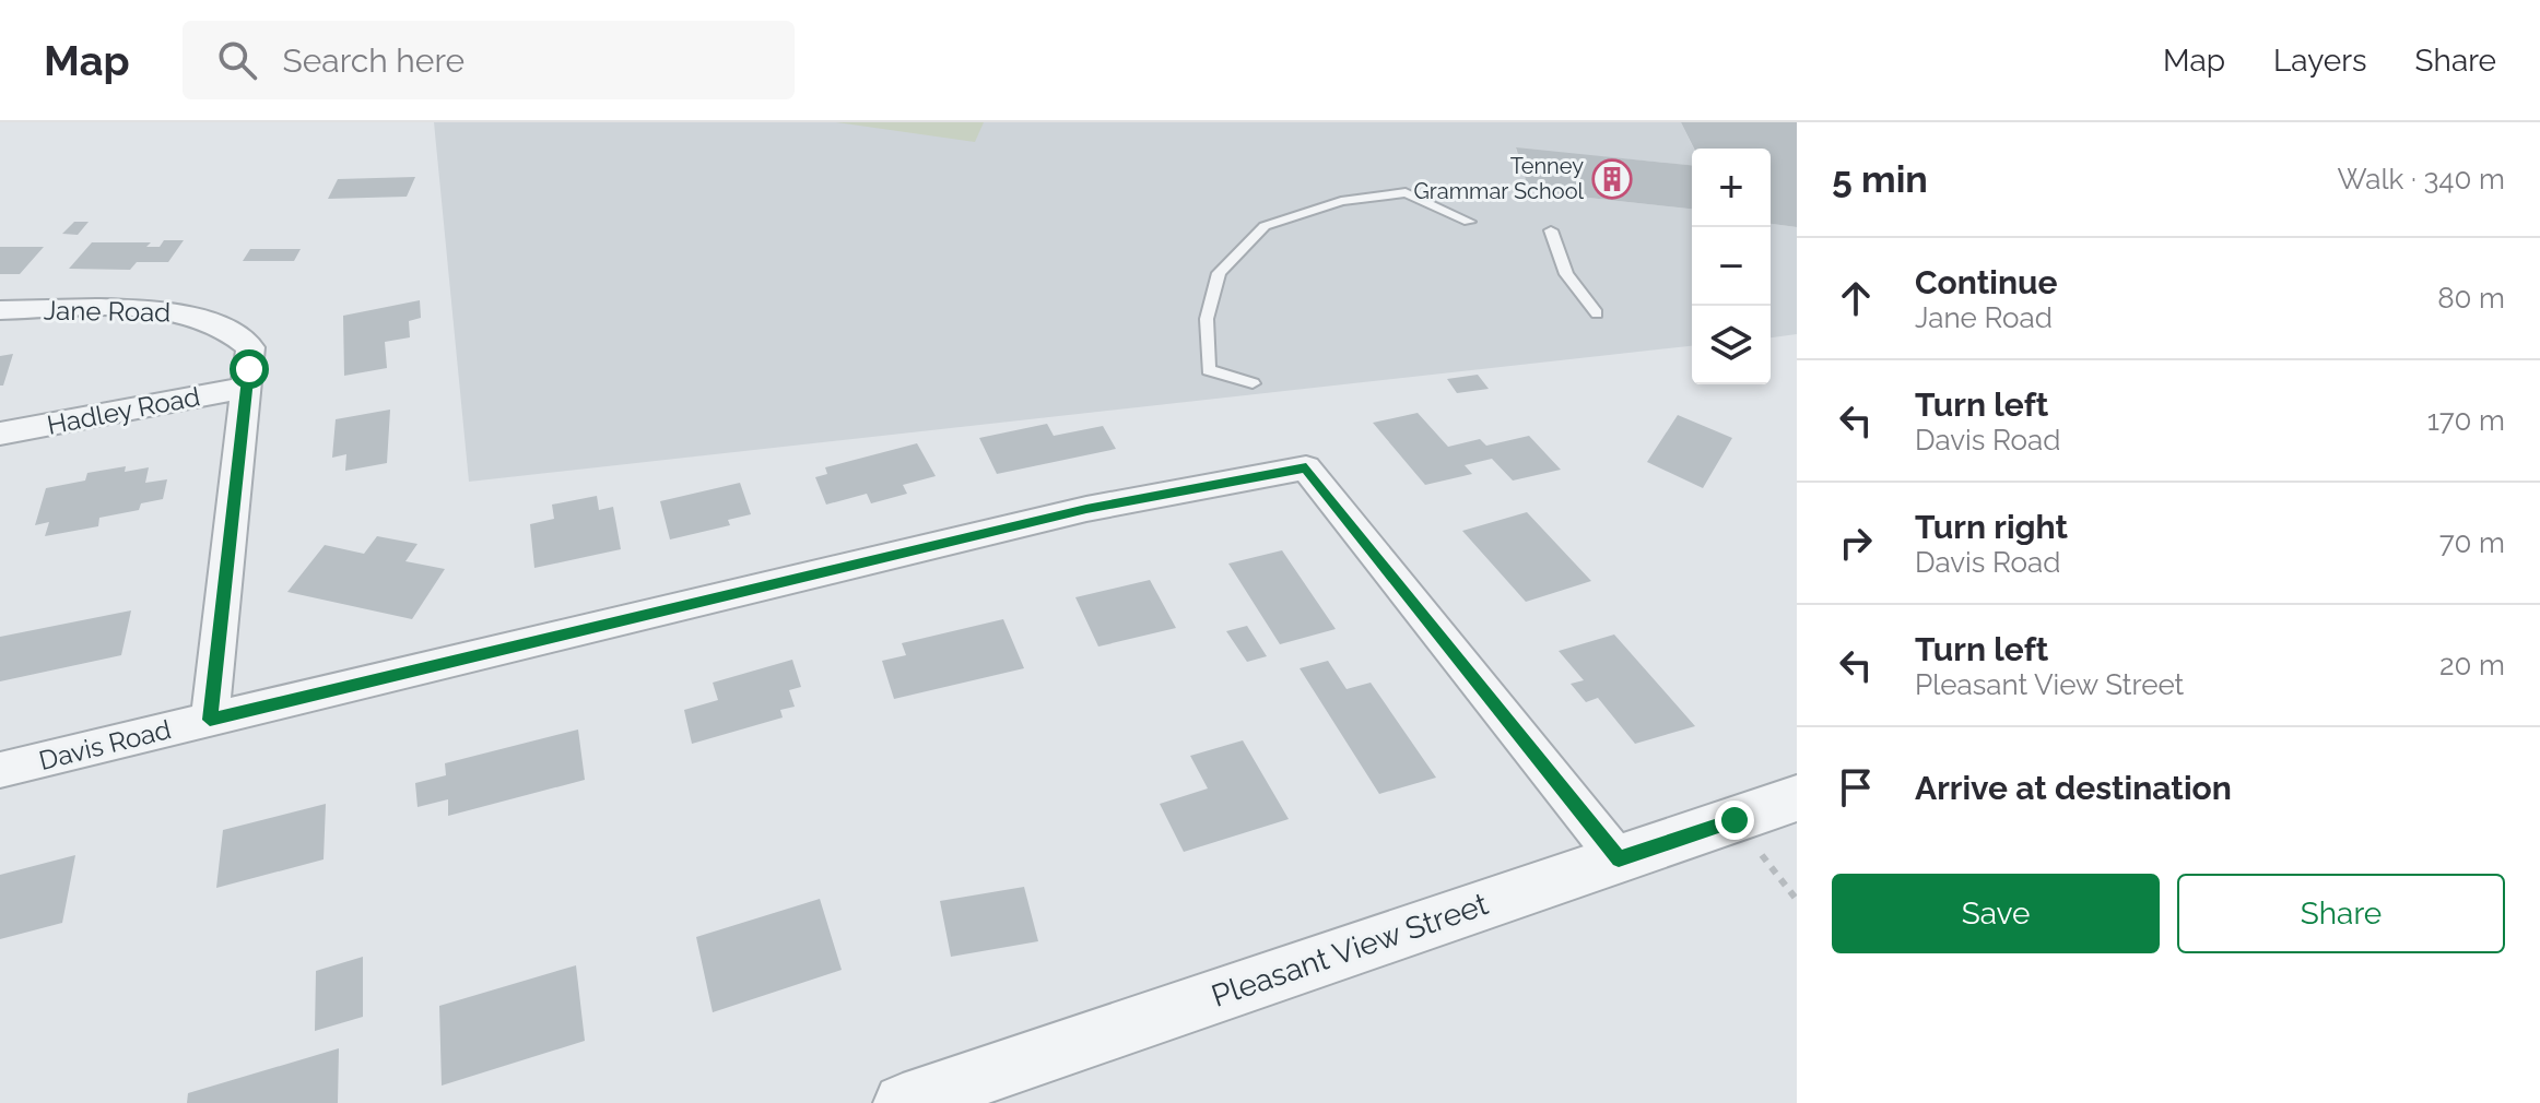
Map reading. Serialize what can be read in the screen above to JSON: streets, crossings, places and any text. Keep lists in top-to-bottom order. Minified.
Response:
{"streets":{"street":["Jane Road","Hadley Road","Davis Road","Pleasant View Street"]},"crossings":[["Jane Road","Hadley Road"],["Jane Road","Davis Road"],["Davis Road","Pleasant View Street"]],"places":{"building":["Tenney Grammar School"]},"page":{"header":"Map","search":"Search here","nav":["Map","Layers","Share"],"heading":["5 min","Walk · 340 m"],"map_buttons":["+","−"],"list":[["Continue","Jane Road","80 m"],["Turn left","Davis Road","170 m"],["Turn right","Davis Road","70 m"],["Turn left","Pleasant View Street","20 m"],"Arrive at destination"],"buttons":["Save","Share"]}}
